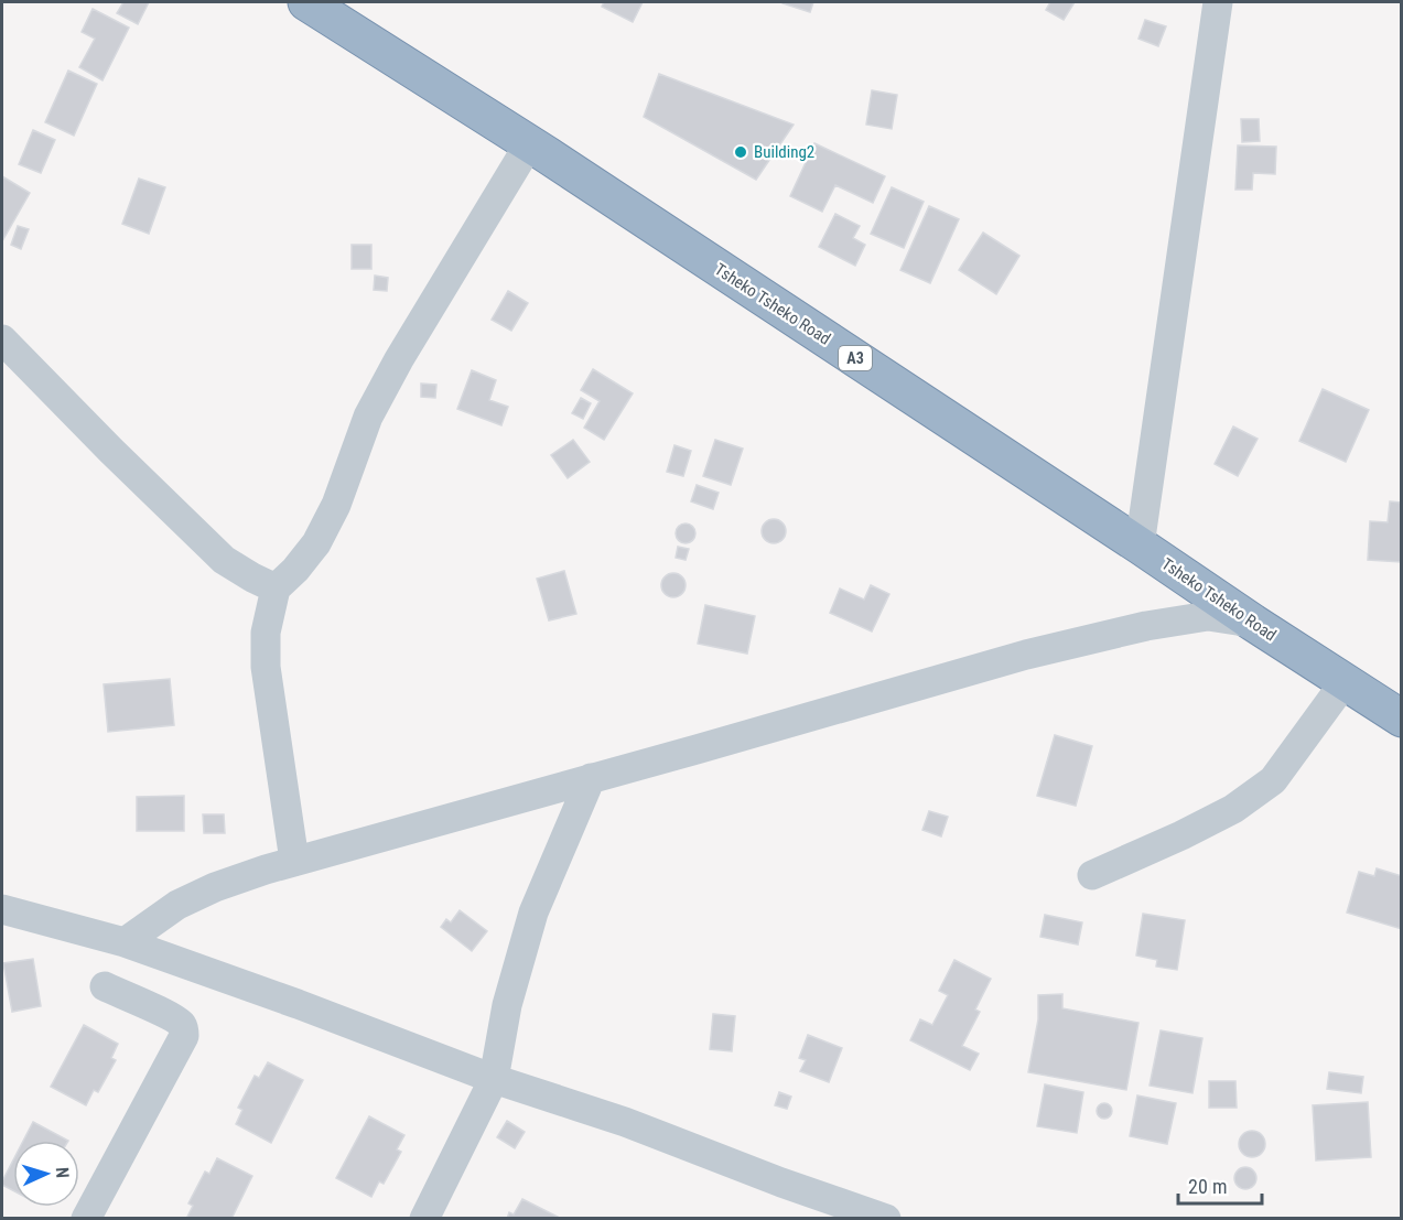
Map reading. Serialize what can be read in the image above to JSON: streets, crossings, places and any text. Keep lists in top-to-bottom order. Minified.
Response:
{"streets":{"highway":["Tsheko Tsheko Road","A3"]},"places":["Building2"],"scale_bar":"20 m","north":"right"}
